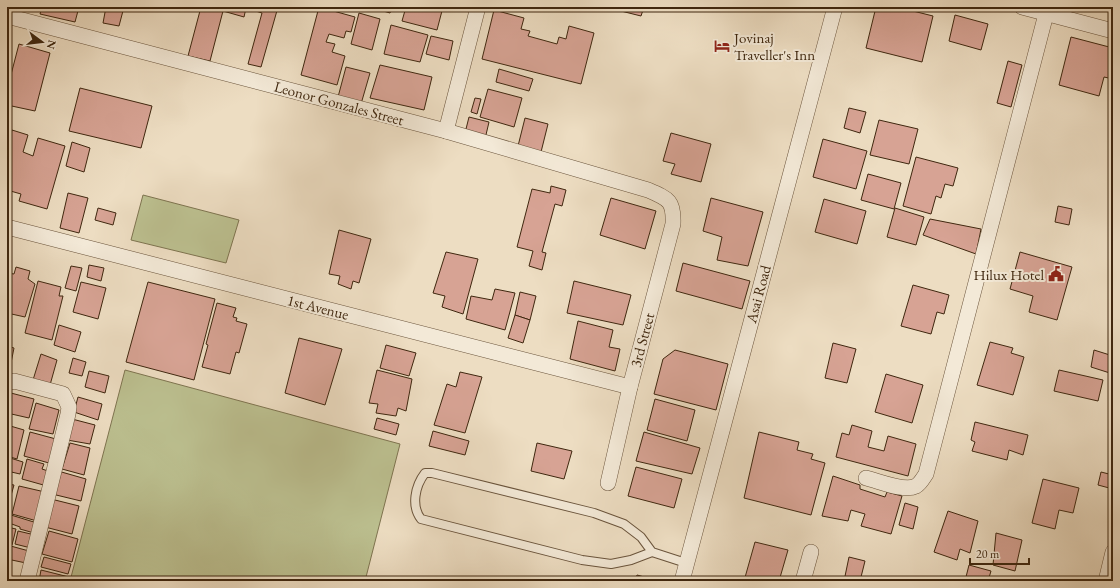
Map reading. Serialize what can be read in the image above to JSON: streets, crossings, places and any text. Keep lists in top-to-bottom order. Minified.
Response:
{"streets":{"street":["Leonor Gonzales Street","Asai Road","1st Avenue","3rd Street"]},"crossings":[["Leonor Gonzales Street","3rd Street"],["1st Avenue","3rd Street"]],"places":{"hotel":["Jovinaj Traveller's Inn"],"public building":["Hilux Hotel"]},"scale_bar":"20 m","north":"right"}
